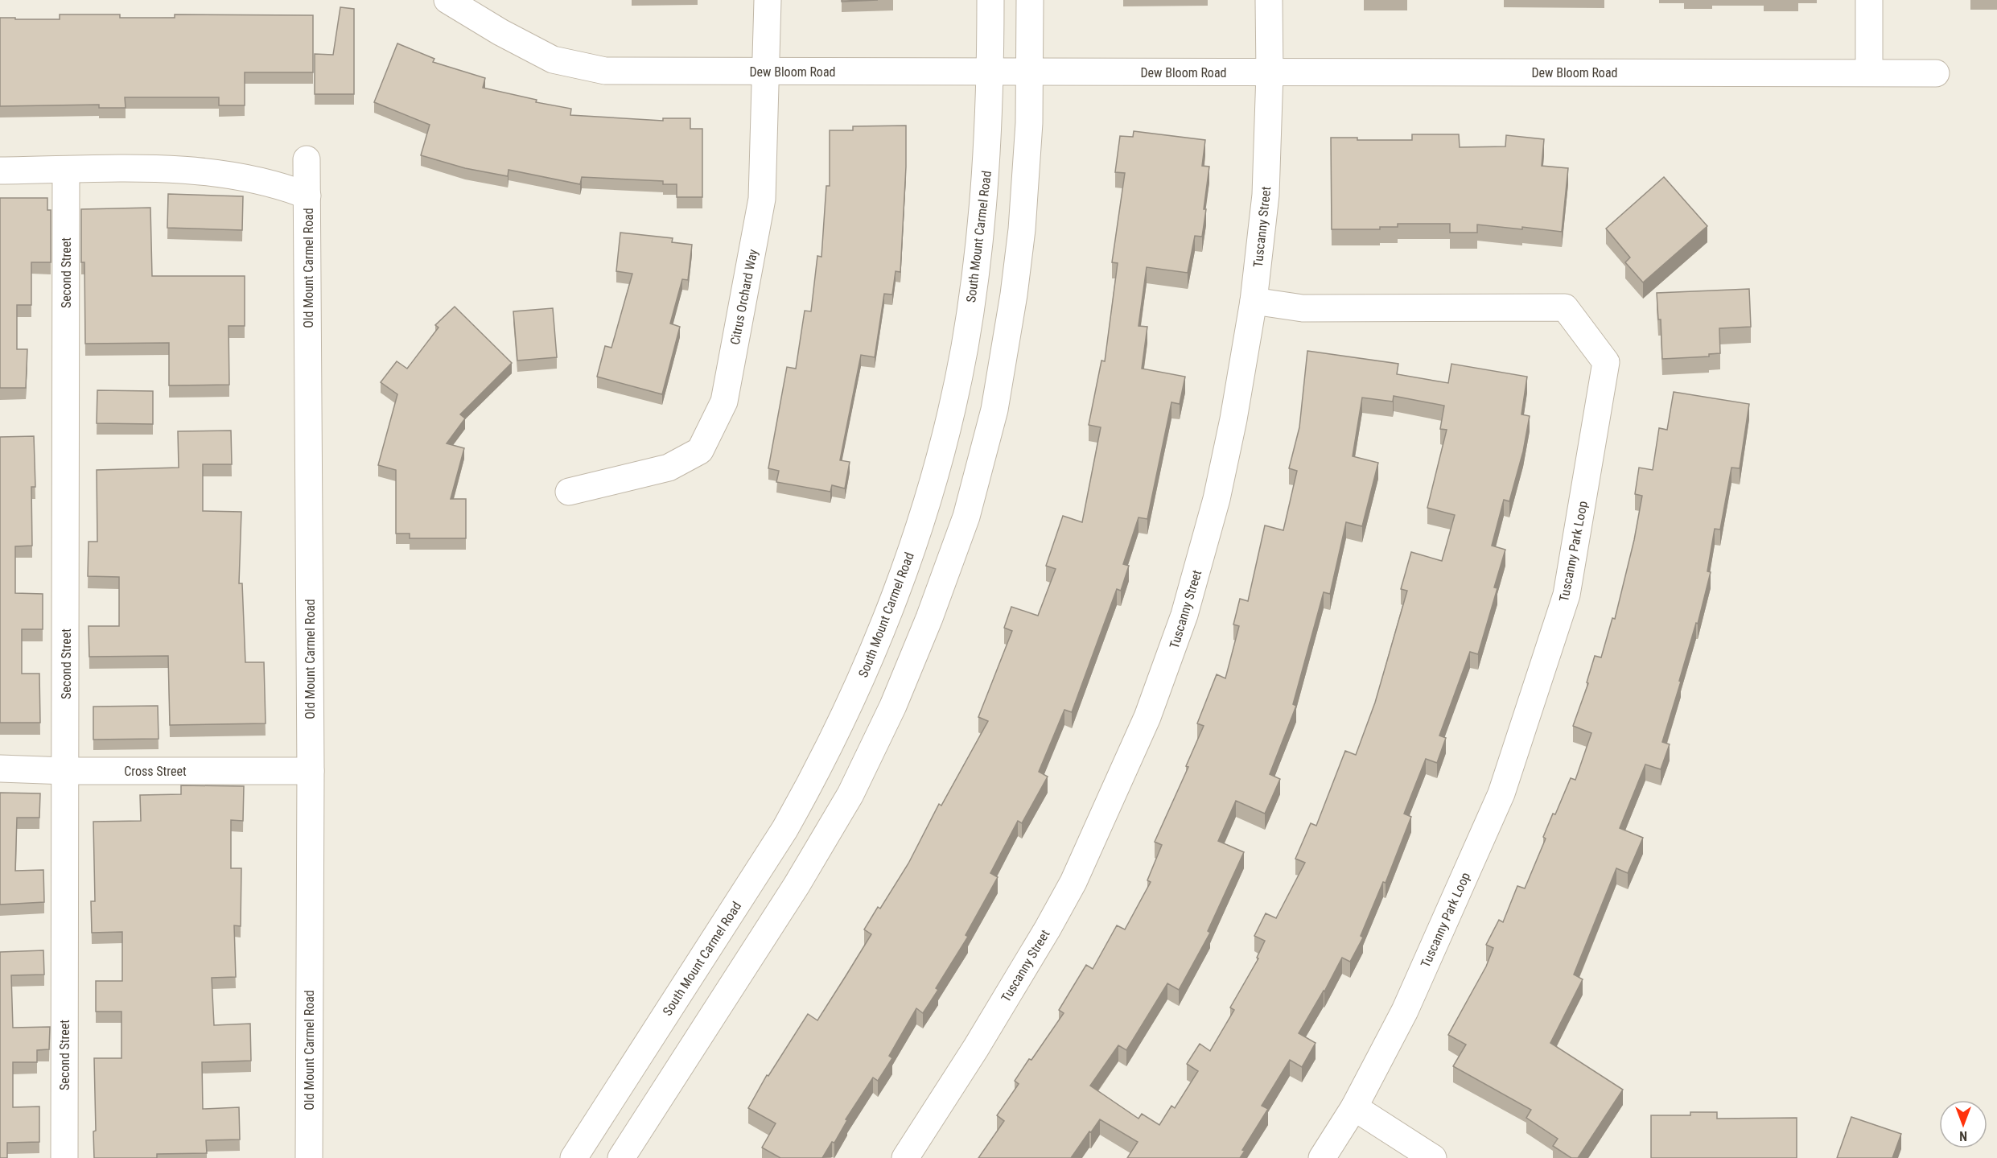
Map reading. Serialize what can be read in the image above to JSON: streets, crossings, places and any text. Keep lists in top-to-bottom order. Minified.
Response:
{"streets":{"street":["Dew Bloom Road","Tuscanny Street","South Mount Carmel Road","Old Mount Carmel Road","Second Street","Citrus Orchard Way","Tuscanny Park Loop","Cross Street"]},"crossings":[["Dew Bloom Road","Tuscanny Street"],["Dew Bloom Road","South Mount Carmel Road"],["Dew Bloom Road","Citrus Orchard Way"],["Tuscanny Street","Tuscanny Park Loop"],["Old Mount Carmel Road","Cross Street"],["Second Street","Cross Street"]],"north":"bottom"}
